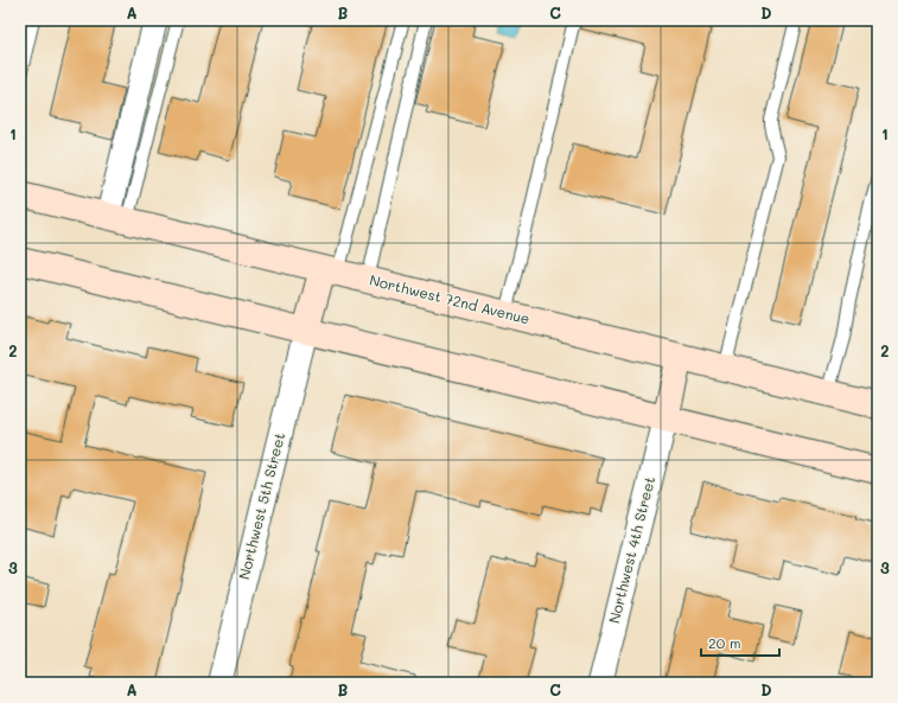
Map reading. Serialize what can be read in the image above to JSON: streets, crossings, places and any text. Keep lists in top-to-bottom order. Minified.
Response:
{"streets":{"main road":["Northwest 72nd Avenue"],"street":["Northwest 5th Street","Northwest 4th Street"]},"scale_bar":"20 m","grid":{"columns":["A","B","C","D"],"rows":["1","2","3"]}}
